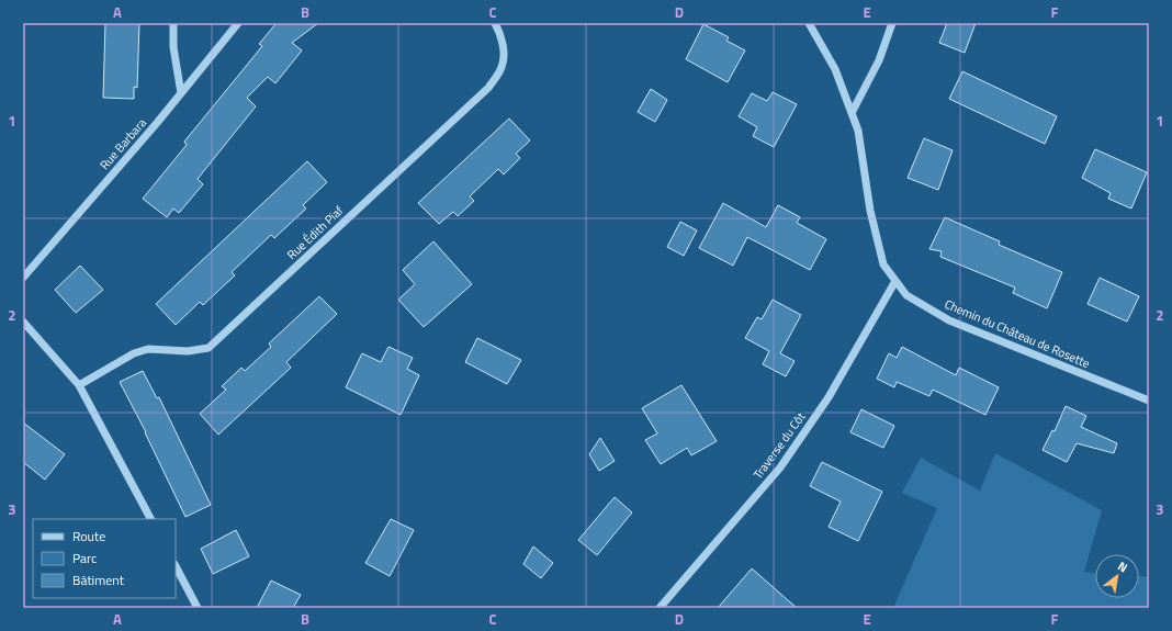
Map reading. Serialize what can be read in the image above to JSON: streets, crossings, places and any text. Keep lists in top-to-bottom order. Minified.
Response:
{"streets":{"street":["Rue Barbara","Rue Édith Piaf","Chemin du Château de Rosette","Traverse du Côt"]},"crossings":[["Chemin du Château de Rosette","Traverse du Côt"]],"legend":["Route","Parc","Bâtiment"],"north":"top right","grid":{"columns":["A","B","C","D","E","F"],"rows":["1","2","3"]}}
